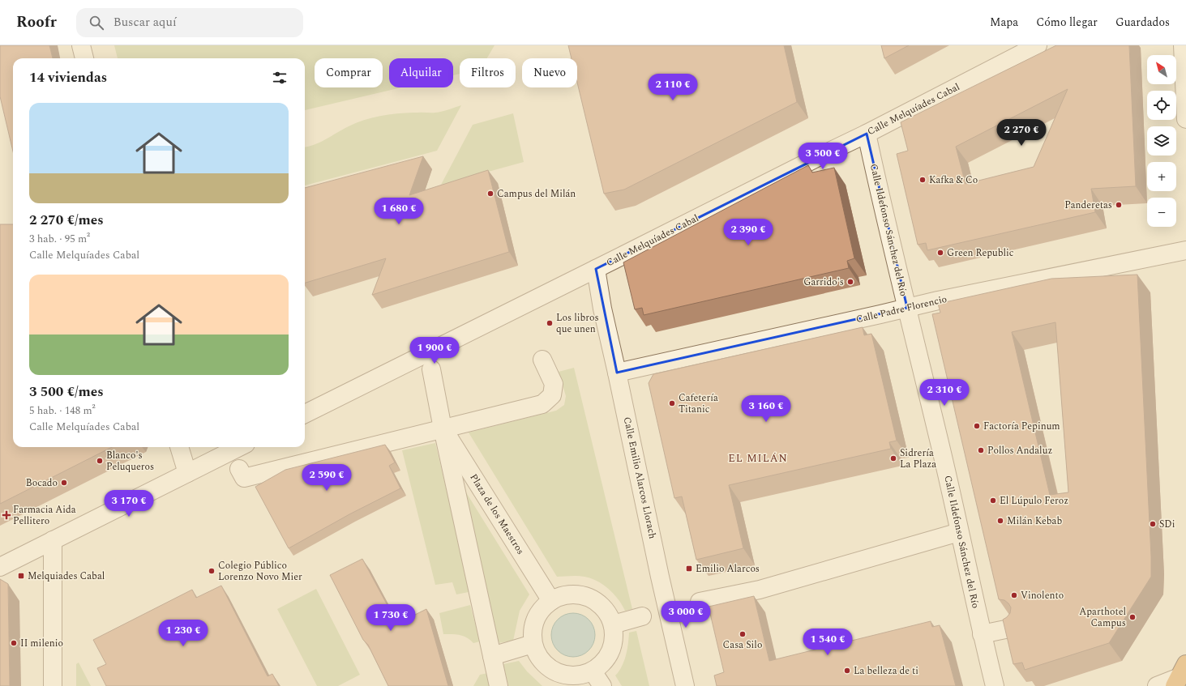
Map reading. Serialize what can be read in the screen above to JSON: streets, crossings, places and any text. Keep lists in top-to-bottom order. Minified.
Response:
{"streets":{"street":["Calle Melquíades Cabal","Calle Ildefonso Sánchez del Río","Calle Padre Florencio","Calle Emilio Alarcos Llorach","Plaza de los Maestros"]},"crossings":[["Calle Melquíades Cabal","Calle Ildefonso Sánchez del Río"],["Calle Melquíades Cabal","Calle Emilio Alarcos Llorach"],["Calle Ildefonso Sánchez del Río","Calle Padre Florencio"],["Calle Padre Florencio","Calle Emilio Alarcos Llorach"]],"districts":["EL MILÁN"],"places":{"other":["Kafka & Co","Campus del Milán","Panderetas","Green Republic","Garrido's","Los libros que unen","Cafetería Titanic","Factoría Pepinum","Pollos Andaluz","Sidrería La Plaza","Blanco's Peluqueros","Bocado","El Lúpulo Feroz","Milán Kebab","SDi","Colegio Público Lorenzo Novo Mier","Vinolento","Aparthotel Campus","Casa Silo","II milenio","La belleza de ti"],"health":["Farmacia Aida Pellitero"],"transit":["Emilio Alarcos","Melquiades Cabal"]},"north":"top left","page":{"header":"Roofr","search":"Buscar aquí","nav":["Mapa","Cómo llegar","Guardados"],"map_buttons":["+","−"],"chip":["Comprar","Alquilar","Filtros","Nuevo"],"heading":"14 viviendas","price":["2 110 €","2 270 €","3 500 €","1 680 €","2 390 €","1 900 €","2 310 €","3 160 €","2 590 €","3 170 €","3 000 €","1 730 €","1 230 €","1 540 €"],"list":[{"name":"2 270 €/mes","note":"3 hab. · 95 m² · Calle Melquíades Cabal"},{"name":"3 500 €/mes","note":"5 hab. · 148 m² · Calle Melquíades Cabal"}]}}
